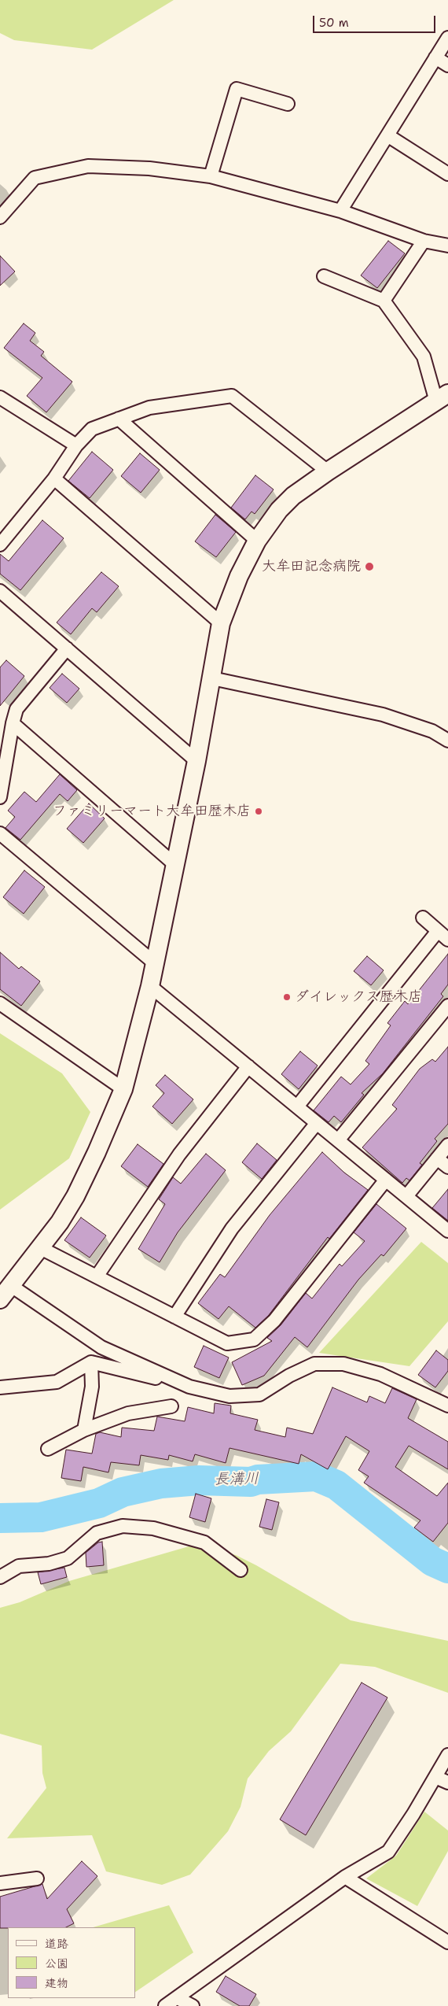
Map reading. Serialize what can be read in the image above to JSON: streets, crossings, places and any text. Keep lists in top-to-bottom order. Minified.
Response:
{"water":["長溝川"],"places":["大牟田記念病院","ファミリーマート大牟田歴木店","ダイレックス歴木店"],"legend":["道路","公園","建物"],"scale_bar":"50 m"}
